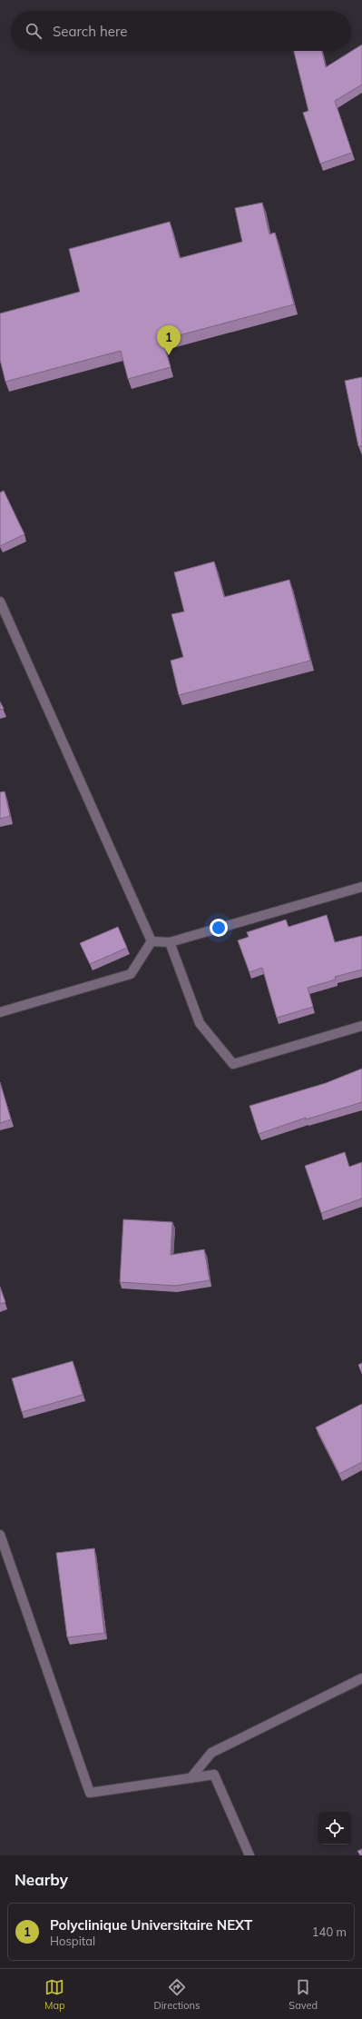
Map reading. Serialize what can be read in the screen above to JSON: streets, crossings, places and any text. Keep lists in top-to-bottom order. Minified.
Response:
{"page":{"search":"Search here","pins":"1","heading":"Nearby","list":[{"mark":"1","name":"Polyclinique Universitaire NEXT","note":"Hospital","value":"140 m"}],"nav":["Map","Directions","Saved"]}}
